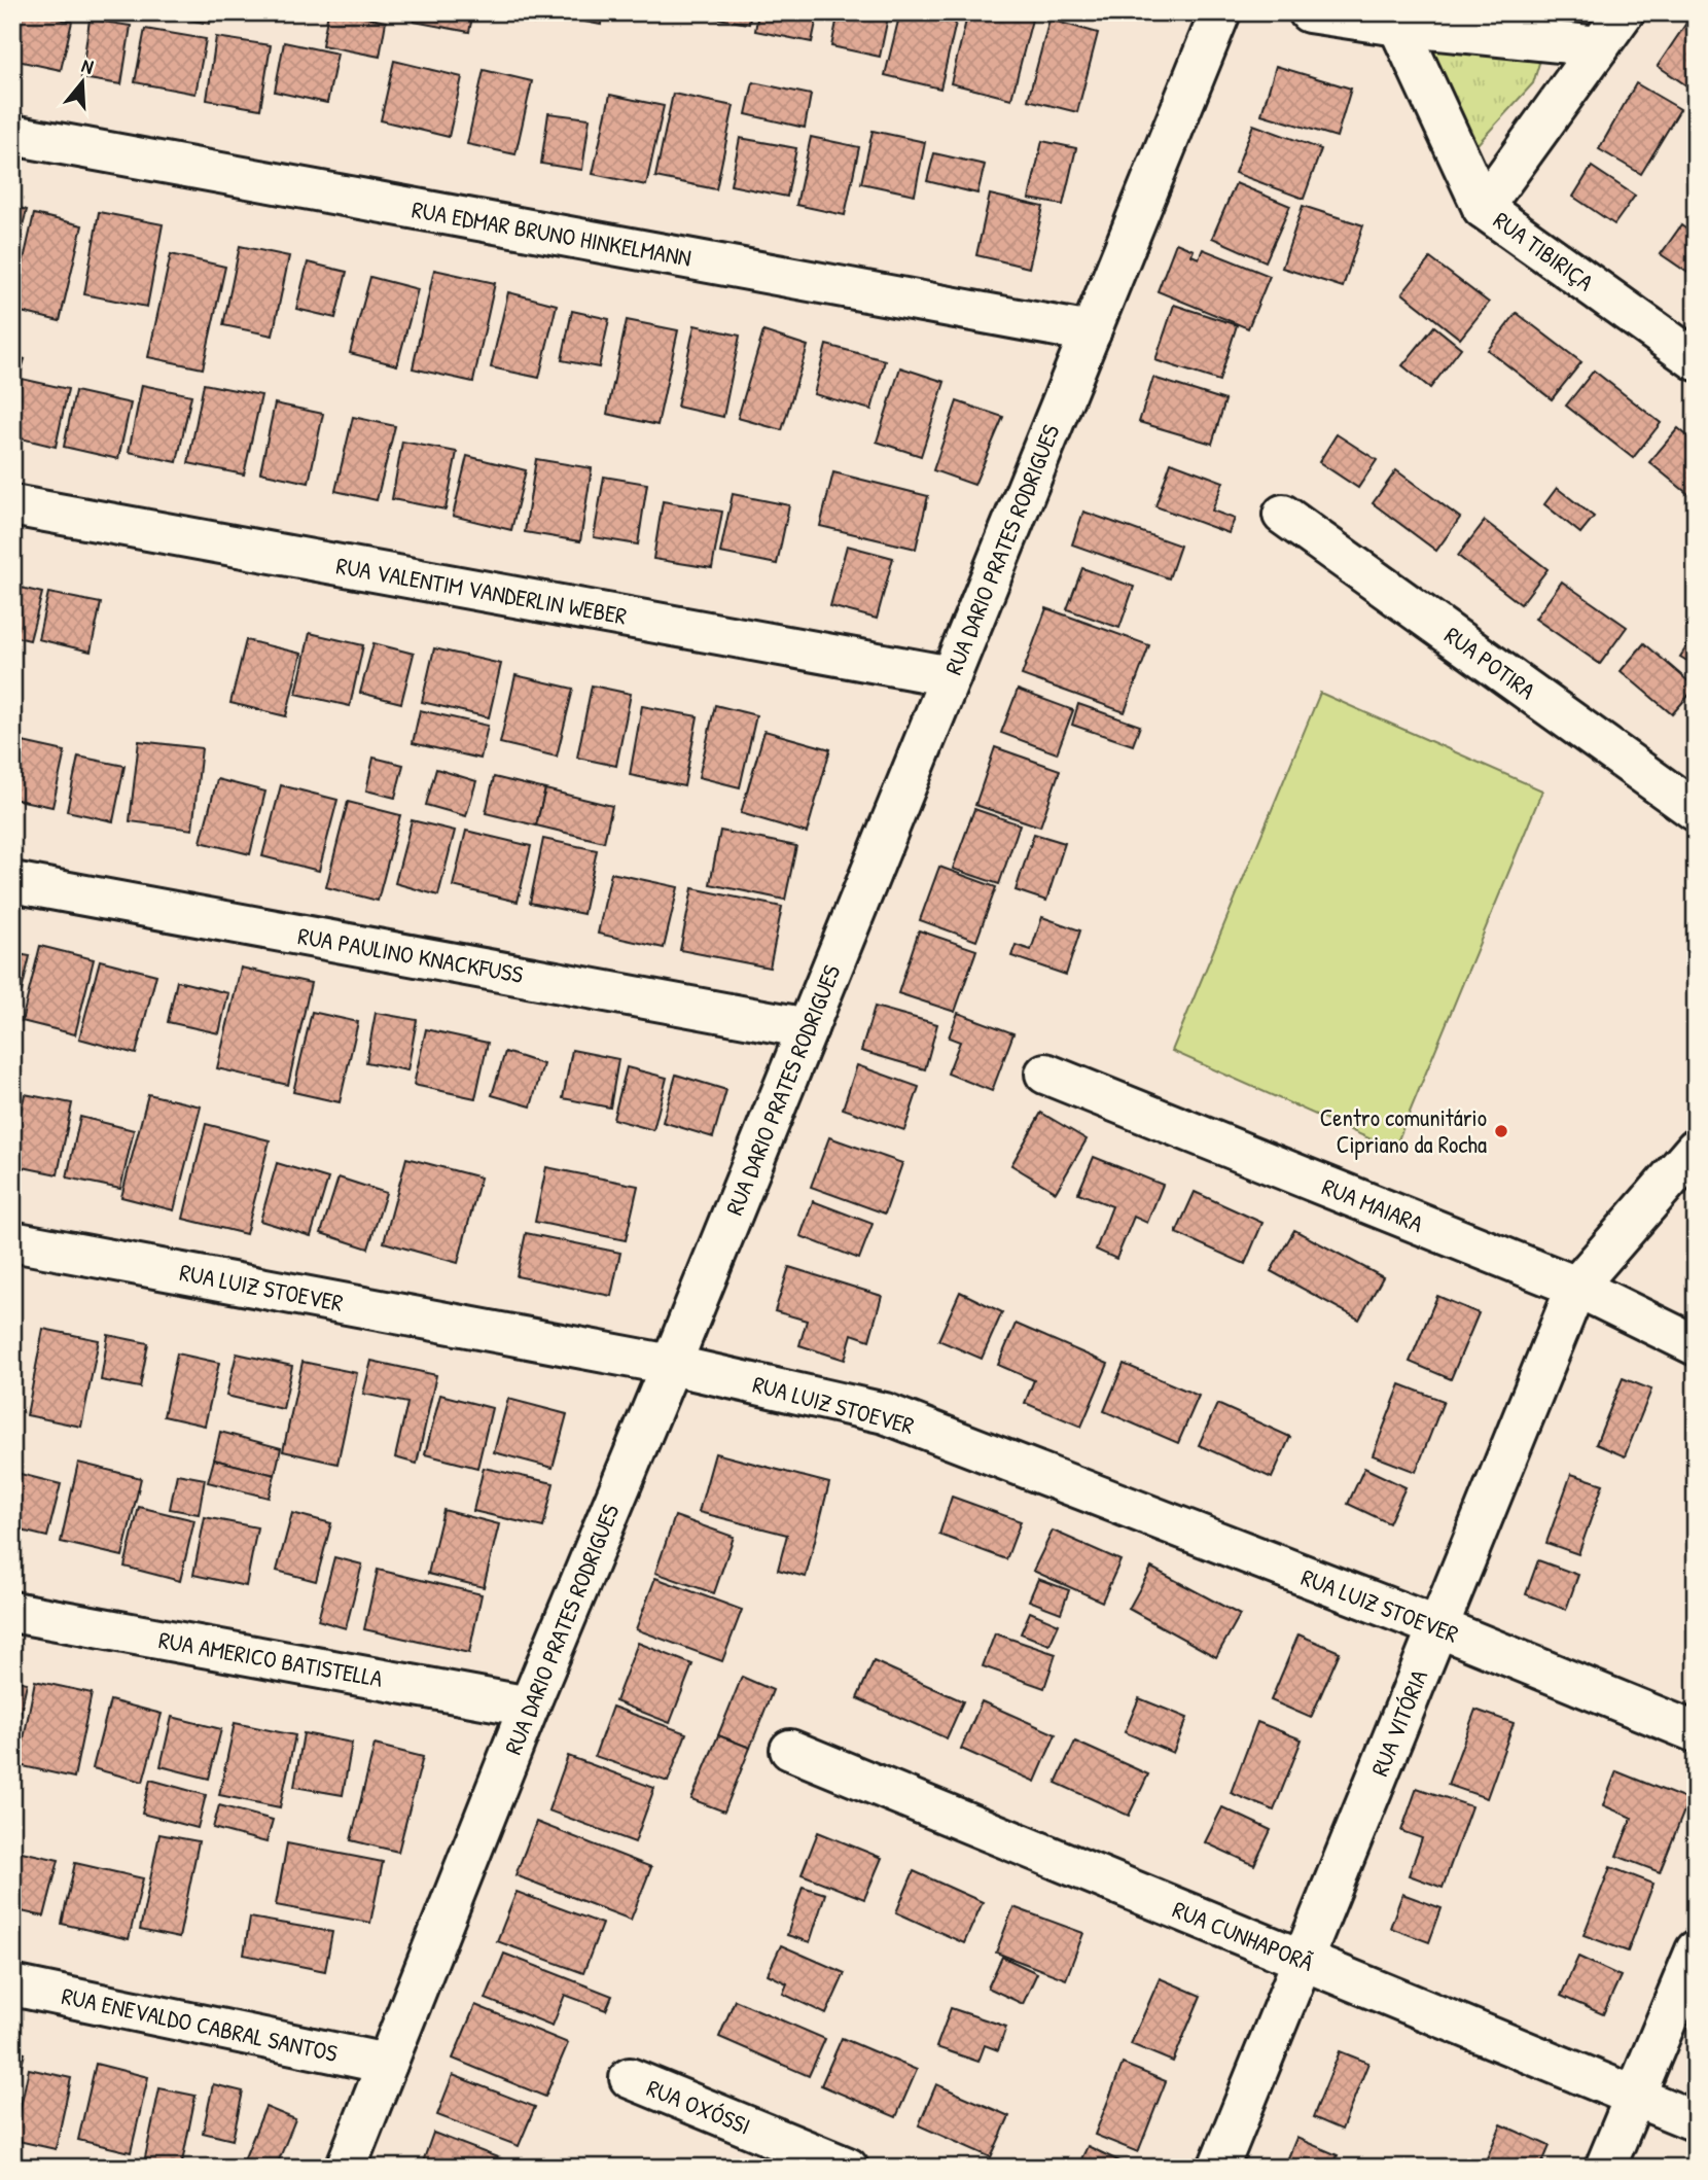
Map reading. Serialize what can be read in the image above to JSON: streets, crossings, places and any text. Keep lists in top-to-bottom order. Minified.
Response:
{"streets":{"street":["RUA EDMAR BRUNO HINKELMANN","RUA TIBIRIÇA","RUA DARIO PRATES RODRIGUES","RUA VALENTIM VANDERLIN WEBER","RUA POTIRA","RUA PAULINO KNACKFUSS","RUA MAIARA","RUA LUIZ STOEVER","RUA AMERICO BATISTELLA","RUA VITÓRIA","RUA CUNHAPORÃ","RUA ENEVALDO CABRAL SANTOS","RUA OXÓSSI"]},"crossings":[["RUA EDMAR BRUNO HINKELMANN","RUA DARIO PRATES RODRIGUES"],["RUA DARIO PRATES RODRIGUES","RUA VALENTIM VANDERLIN WEBER"],["RUA DARIO PRATES RODRIGUES","RUA PAULINO KNACKFUSS"],["RUA DARIO PRATES RODRIGUES","RUA LUIZ STOEVER"],["RUA DARIO PRATES RODRIGUES","RUA AMERICO BATISTELLA"],["RUA DARIO PRATES RODRIGUES","RUA ENEVALDO CABRAL SANTOS"],["RUA MAIARA","RUA VITÓRIA"],["RUA LUIZ STOEVER","RUA VITÓRIA"],["RUA VITÓRIA","RUA CUNHAPORÃ"]],"places":["Centro comunitário Cipriano da Rocha"],"north":"top"}
